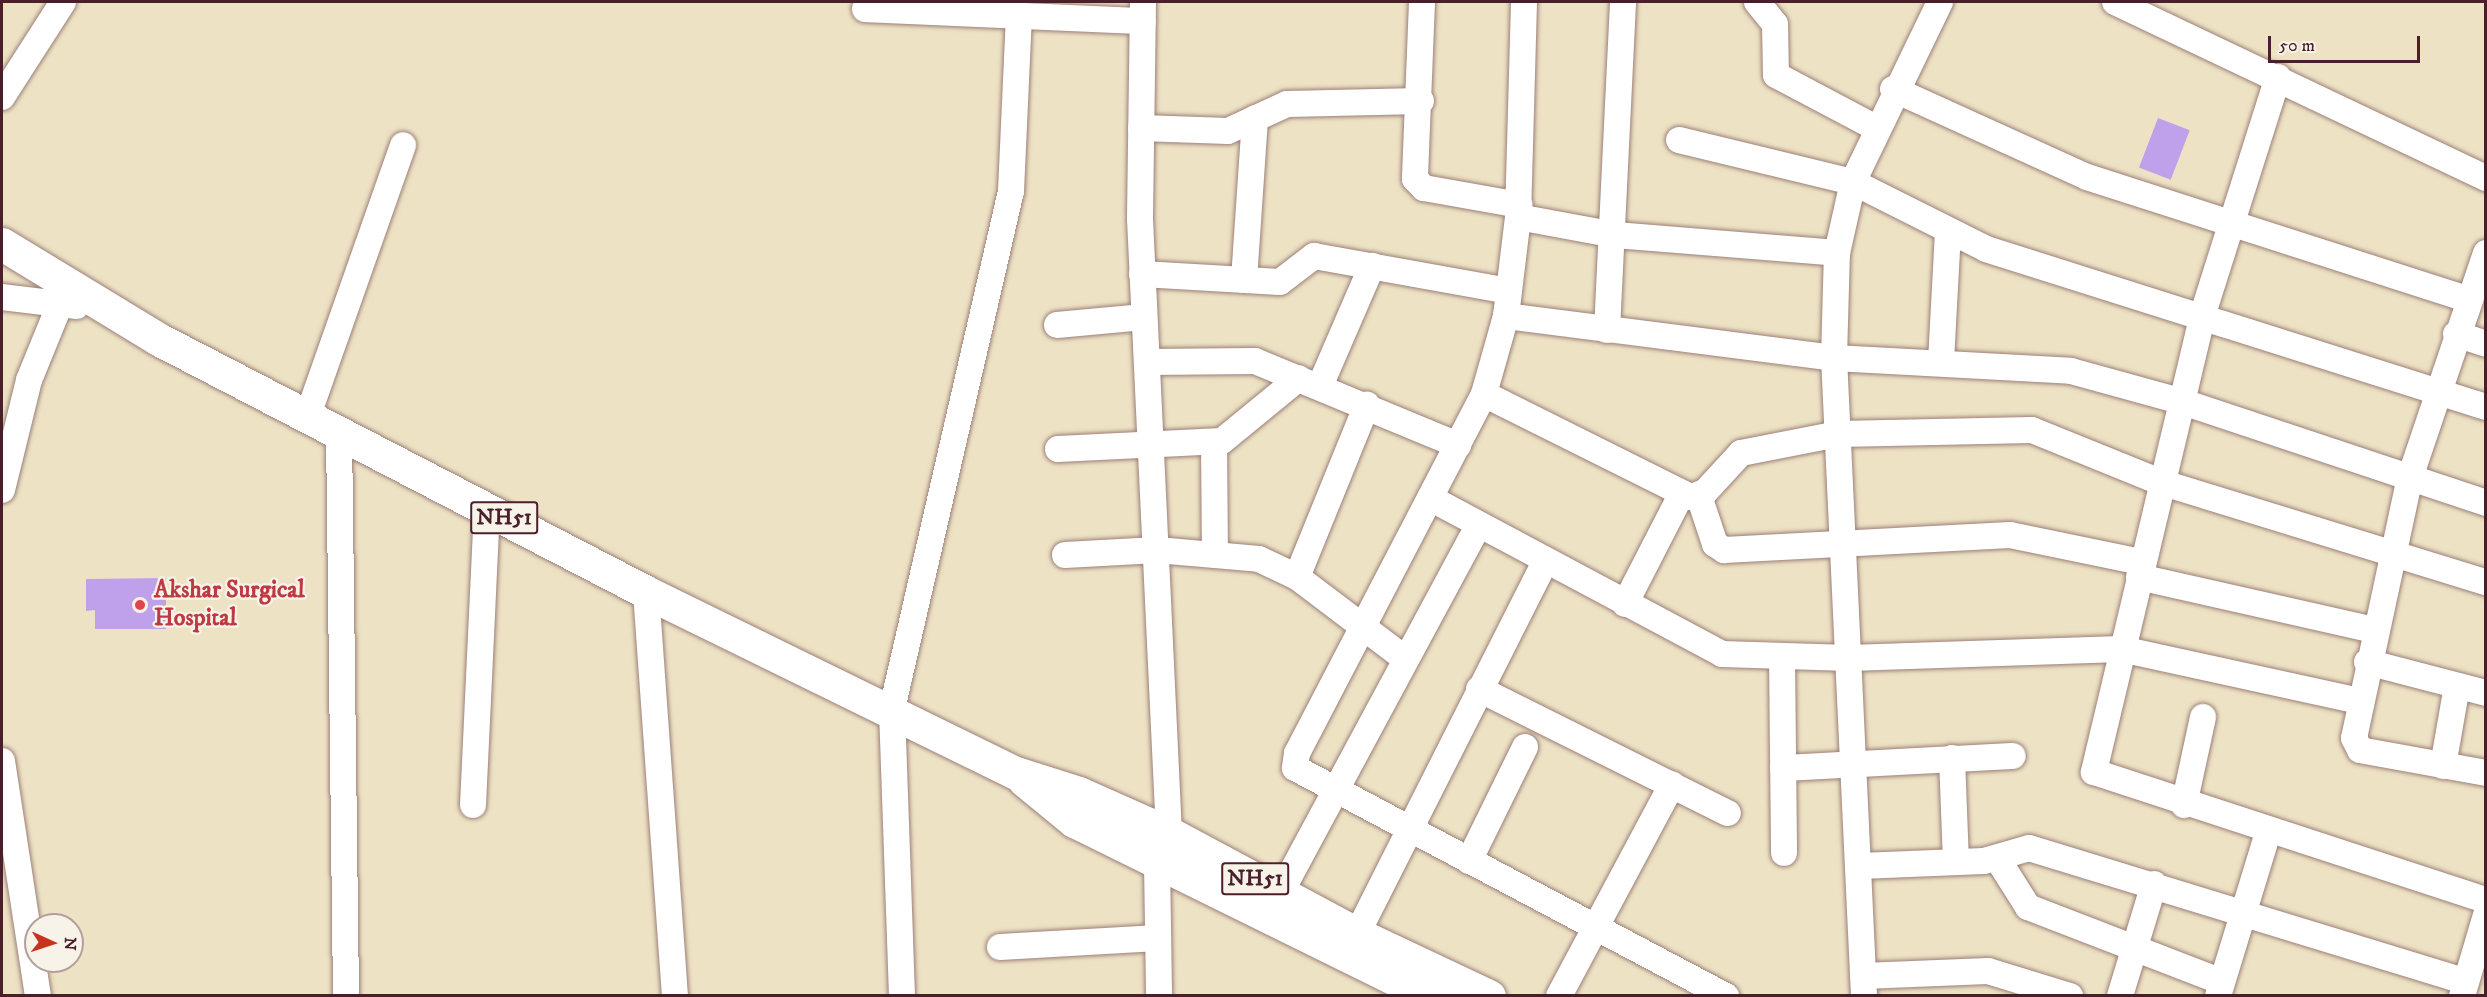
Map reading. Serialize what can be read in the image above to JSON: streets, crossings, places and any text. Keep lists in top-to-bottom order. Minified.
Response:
{"streets":{"highway":["NH51"]},"places":["Akshar Surgical Hospital"],"scale_bar":"50 m","north":"right"}
